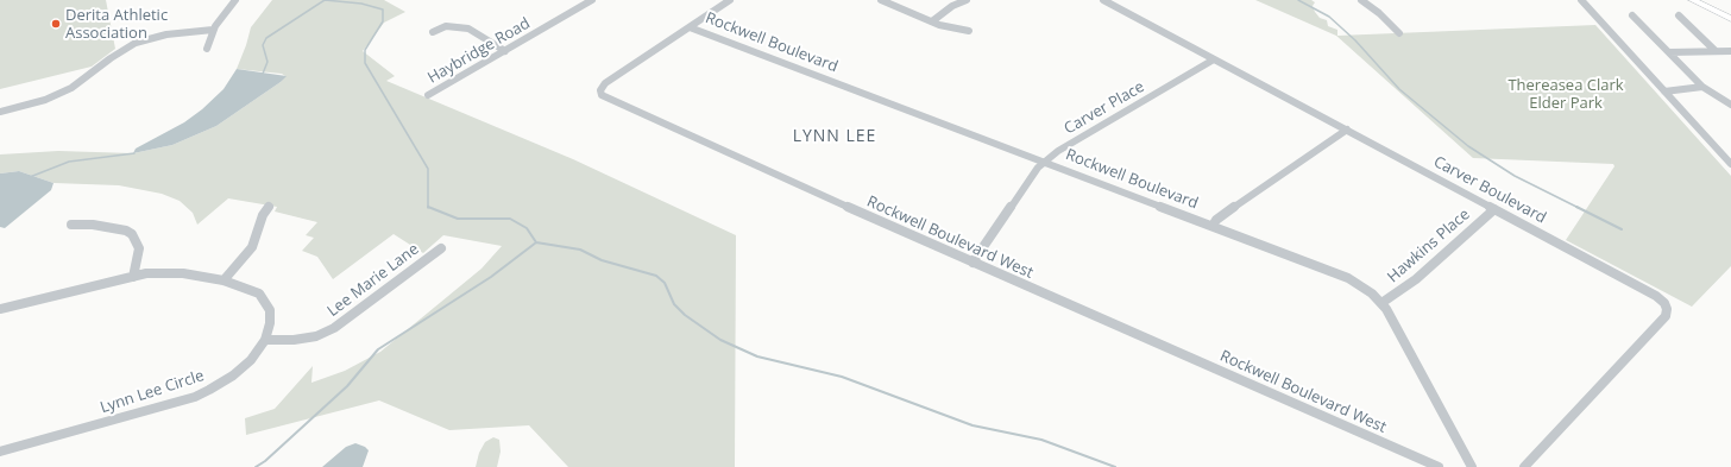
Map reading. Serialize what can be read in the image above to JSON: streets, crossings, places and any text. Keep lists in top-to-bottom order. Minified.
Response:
{"streets":{"street":["Rockwell Boulevard","Haybridge Road","Carver Place","Carver Boulevard","Rockwell Boulevard West","Hawkins Place","Lee Marie Lane","Lynn Lee Circle"]},"crossings":[["Rockwell Boulevard","Carver Place"],["Rockwell Boulevard","Rockwell Boulevard West"],["Rockwell Boulevard","Hawkins Place"],["Carver Place","Carver Boulevard"],["Carver Place","Rockwell Boulevard West"],["Carver Boulevard","Hawkins Place"],["Lee Marie Lane","Lynn Lee Circle"]],"districts":["LYNN LEE"],"parks":["Thereasea Clark Elder Park"],"places":["Derita Athletic Association"]}
